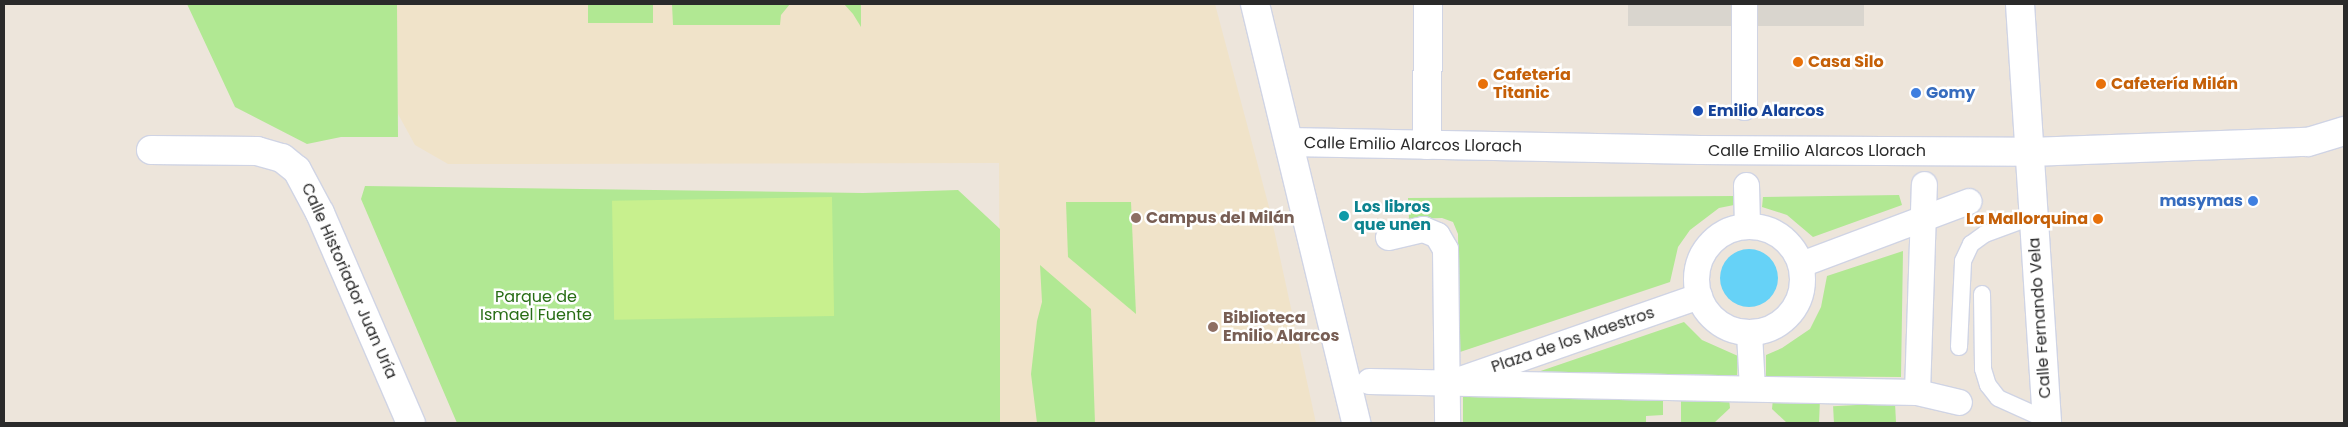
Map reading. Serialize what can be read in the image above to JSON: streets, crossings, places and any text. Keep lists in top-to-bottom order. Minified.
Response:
{"streets":{"street":["Calle Emilio Alarcos Llorach","Calle Historiador Juan Uría","Calle Fernando Vela","Plaza de los Maestros"]},"crossings":[["Calle Emilio Alarcos Llorach","Calle Fernando Vela"]],"parks":["Parque de Ismael Fuente"],"places":["Casa Silo","Cafetería Titanic","Cafetería Milán","Gomy","Emilio Alarcos","masymas","Los libros que unen","Campus del Milán","La Mallorquina","Biblioteca Emilio Alarcos"]}
